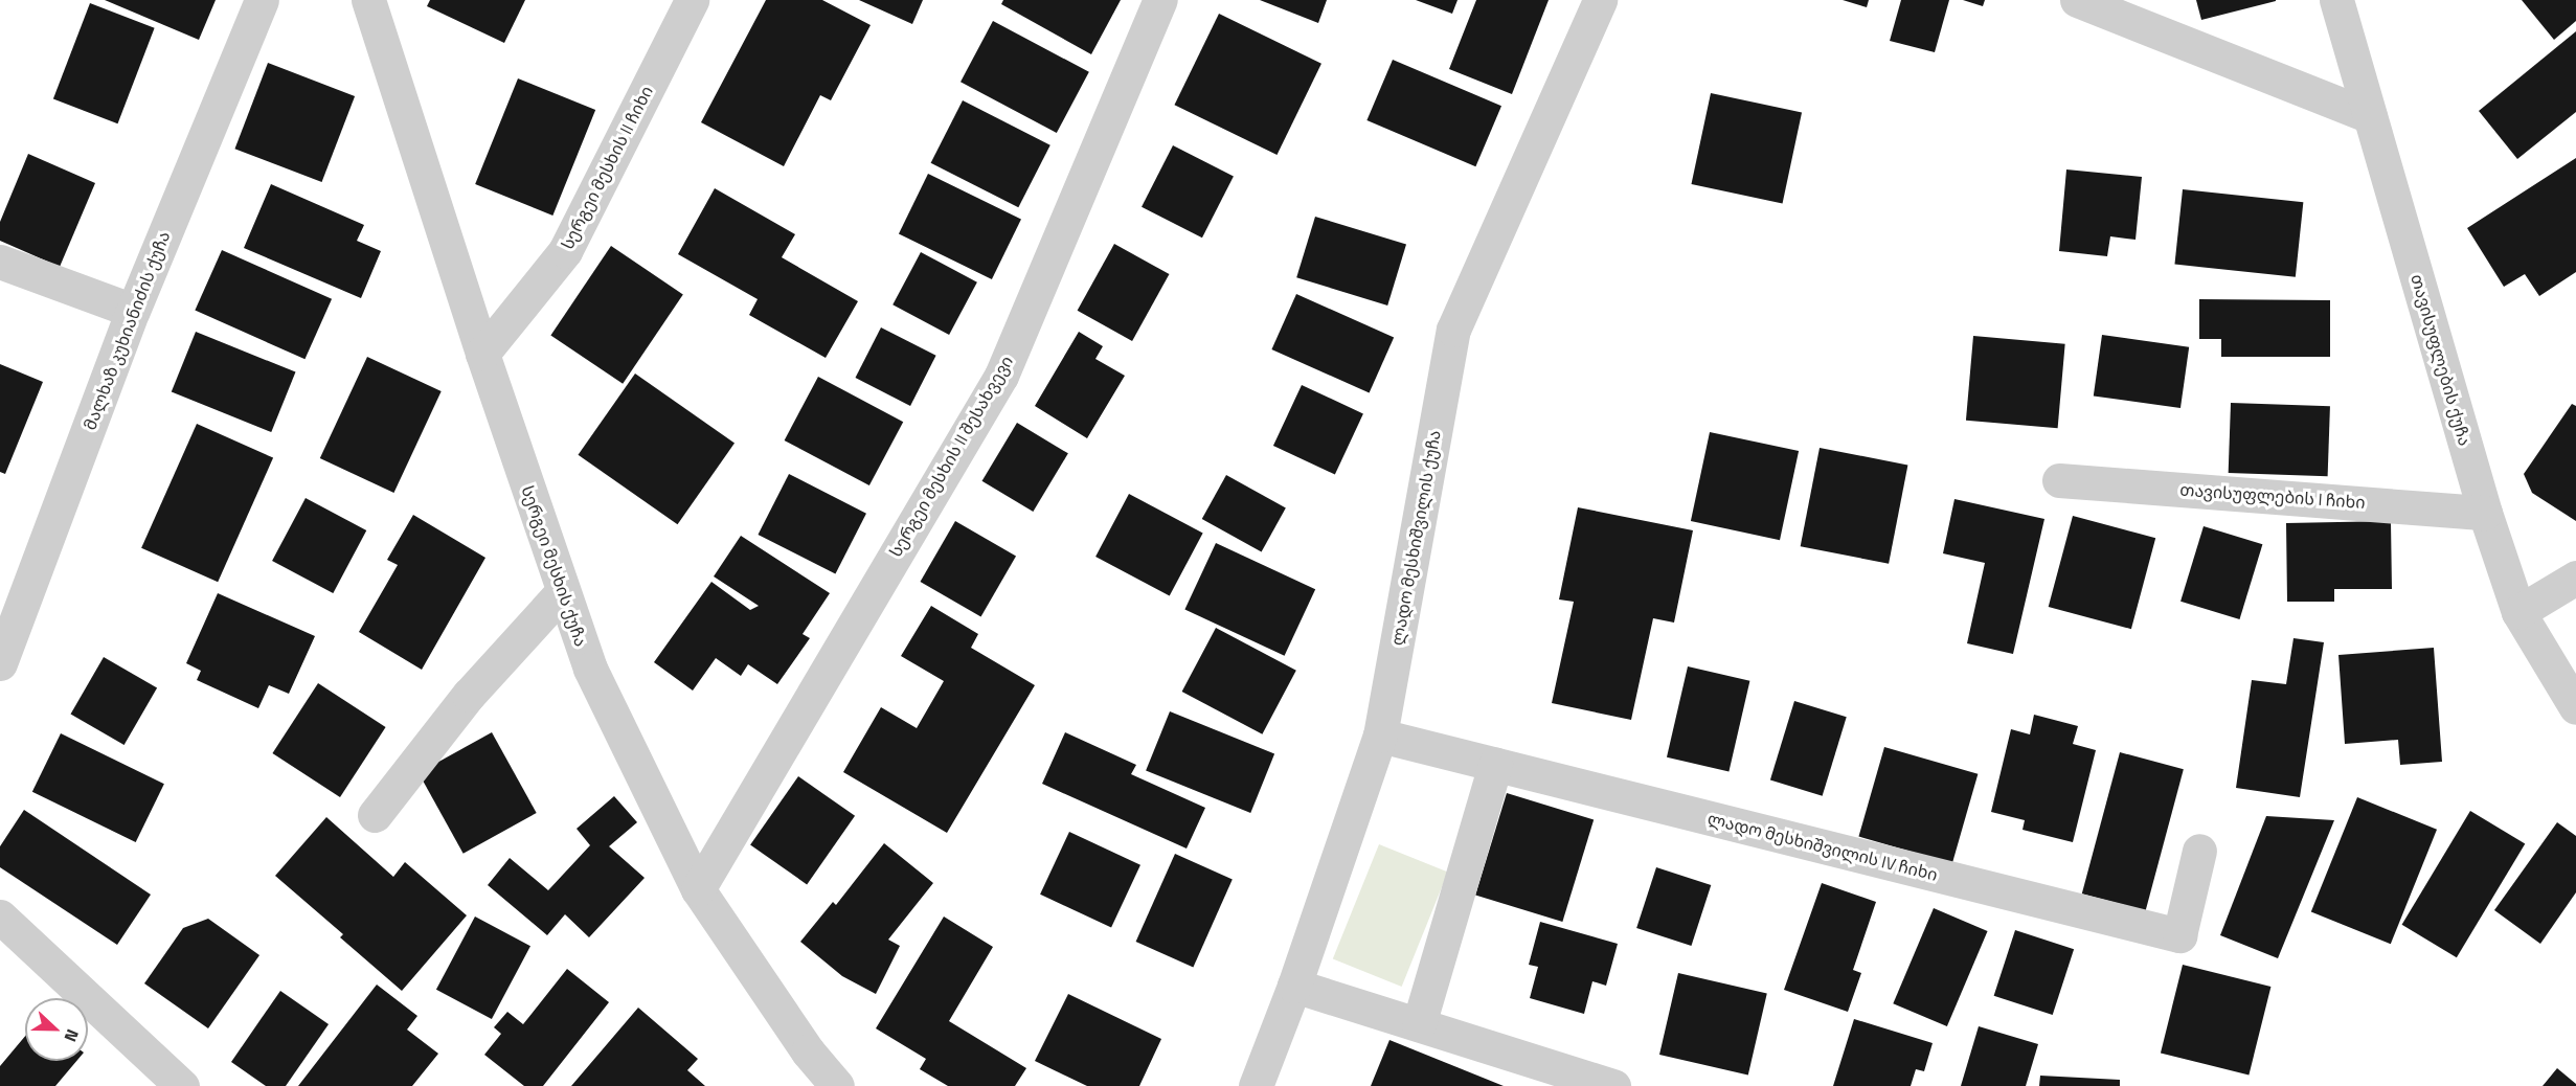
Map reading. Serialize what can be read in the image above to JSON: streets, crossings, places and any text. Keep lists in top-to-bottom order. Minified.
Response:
{"streets":{"street":["სერგეი მესხის II ჩიხი","მალხაზ კუხიანიძის ქუჩა","თავისუფლების ქუჩა","სერგეი მესხის II შესახვევი","თავისუფლების I ჩიხი","ლადო მესხიშვილის ქუჩა","სერგეი მესხის ქუჩა","ლადო მესხიშვილის IV ჩიხი"]},"crossings":[["სერგეი მესხის II ჩიხი","სერგეი მესხის ქუჩა"],["თავისუფლების ქუჩა","თავისუფლების I ჩიხი"],["სერგეი მესხის II შესახვევი","სერგეი მესხის ქუჩა"],["ლადო მესხიშვილის ქუჩა","ლადო მესხიშვილის IV ჩიხი"]],"north":"right"}
